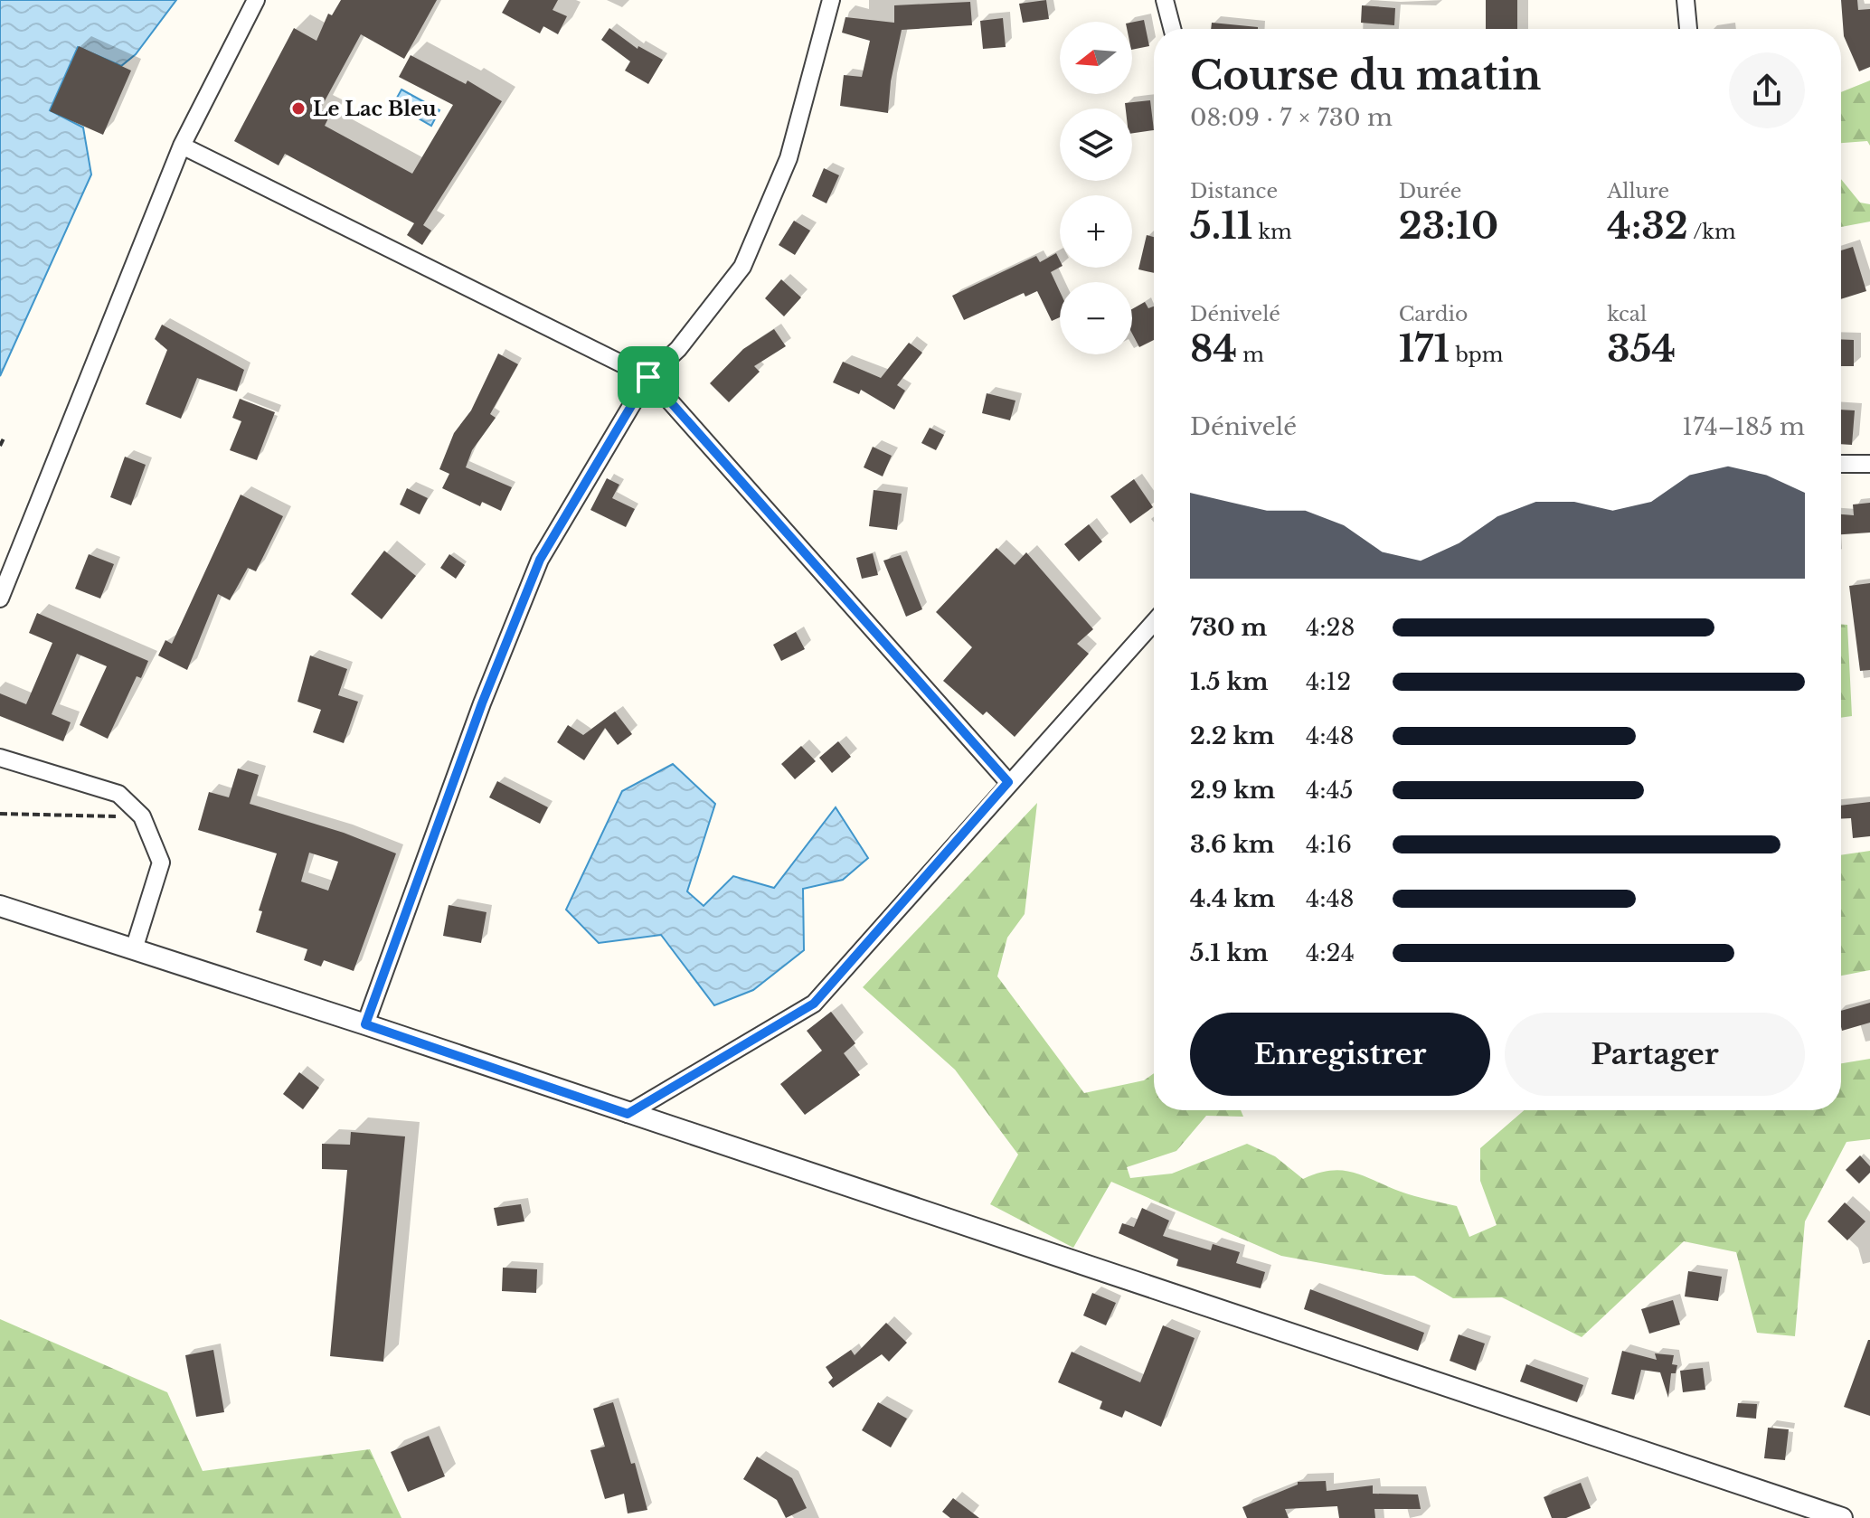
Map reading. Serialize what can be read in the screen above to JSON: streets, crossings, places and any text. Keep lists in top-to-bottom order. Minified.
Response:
{"places":["Le Lac Bleu"],"north":"left","page":{"map_buttons":["+","−"],"heading":["Course du matin","08:09 · 7 × 730 m"],"stats":[["Distance","5.11 km"],["Durée","23:10"],["Allure","4:32 /km"],["Dénivelé","84 m"],["Cardio","171 bpm"],["kcal","354"]],"chart":["Dénivelé","174–185 m"],"list":[{"name":"730 m","note":"4:28"},{"name":"1.5 km","note":"4:12"},{"name":"2.2 km","note":"4:48"},{"name":"2.9 km","note":"4:45"},{"name":"3.6 km","note":"4:16"},{"name":"4.4 km","note":"4:48"},{"name":"5.1 km","note":"4:24"}],"buttons":["Enregistrer","Partager"]}}
